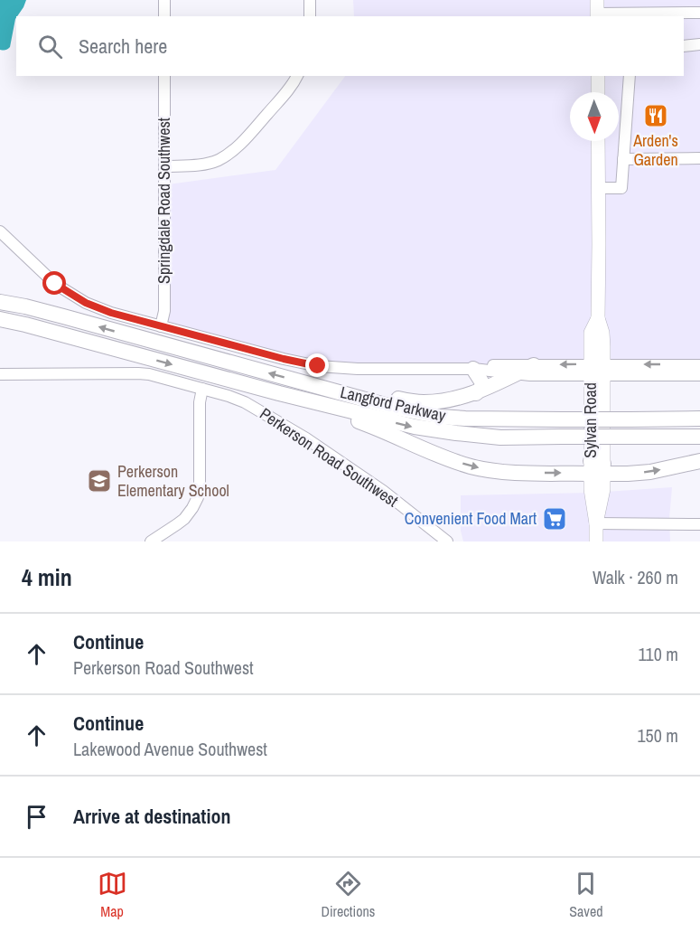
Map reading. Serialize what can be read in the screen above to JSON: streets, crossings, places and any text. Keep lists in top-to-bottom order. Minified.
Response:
{"streets":{"highway":["Langford Parkway"],"main road":["Sylvan Road"],"street":["Springdale Road Southwest","Perkerson Road Southwest"]},"places":{"restaurant":["Arden's Garden"],"school or university":["Perkerson Elementary School"],"supermarket":["Convenient Food Mart"]},"north":"bottom","page":{"search":"Search here","heading":["4 min","Walk · 260 m"],"list":[["Continue","Perkerson Road Southwest","110 m"],["Continue","Lakewood Avenue Southwest","150 m"],"Arrive at destination"],"nav":["Map","Directions","Saved"]}}
